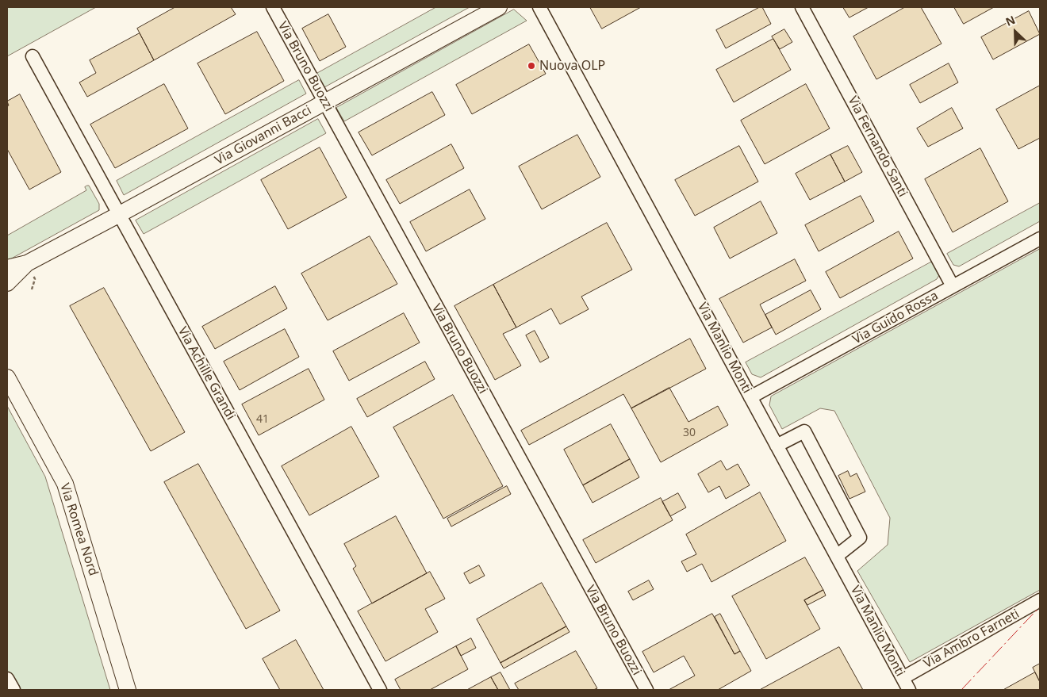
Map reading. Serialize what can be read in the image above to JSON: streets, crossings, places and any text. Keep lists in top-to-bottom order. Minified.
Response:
{"streets":{"main road":["Via Giovanni Bacci","Via Romea Nord"],"street":["Via Bruno Buozzi","Via Fernando Santi","Via Guido Rossa","Via Manlio Monti","Via Achille Grandi","Via Ambro Farneti"]},"crossings":[["Via Bruno Buozzi","Via Giovanni Bacci"],["Via Giovanni Bacci","Via Achille Grandi"],["Via Fernando Santi","Via Guido Rossa"],["Via Guido Rossa","Via Manlio Monti"],["Via Manlio Monti","Via Ambro Farneti"]],"places":["Nuova OLP"],"house_numbers":["41","30"],"north":"top left"}
